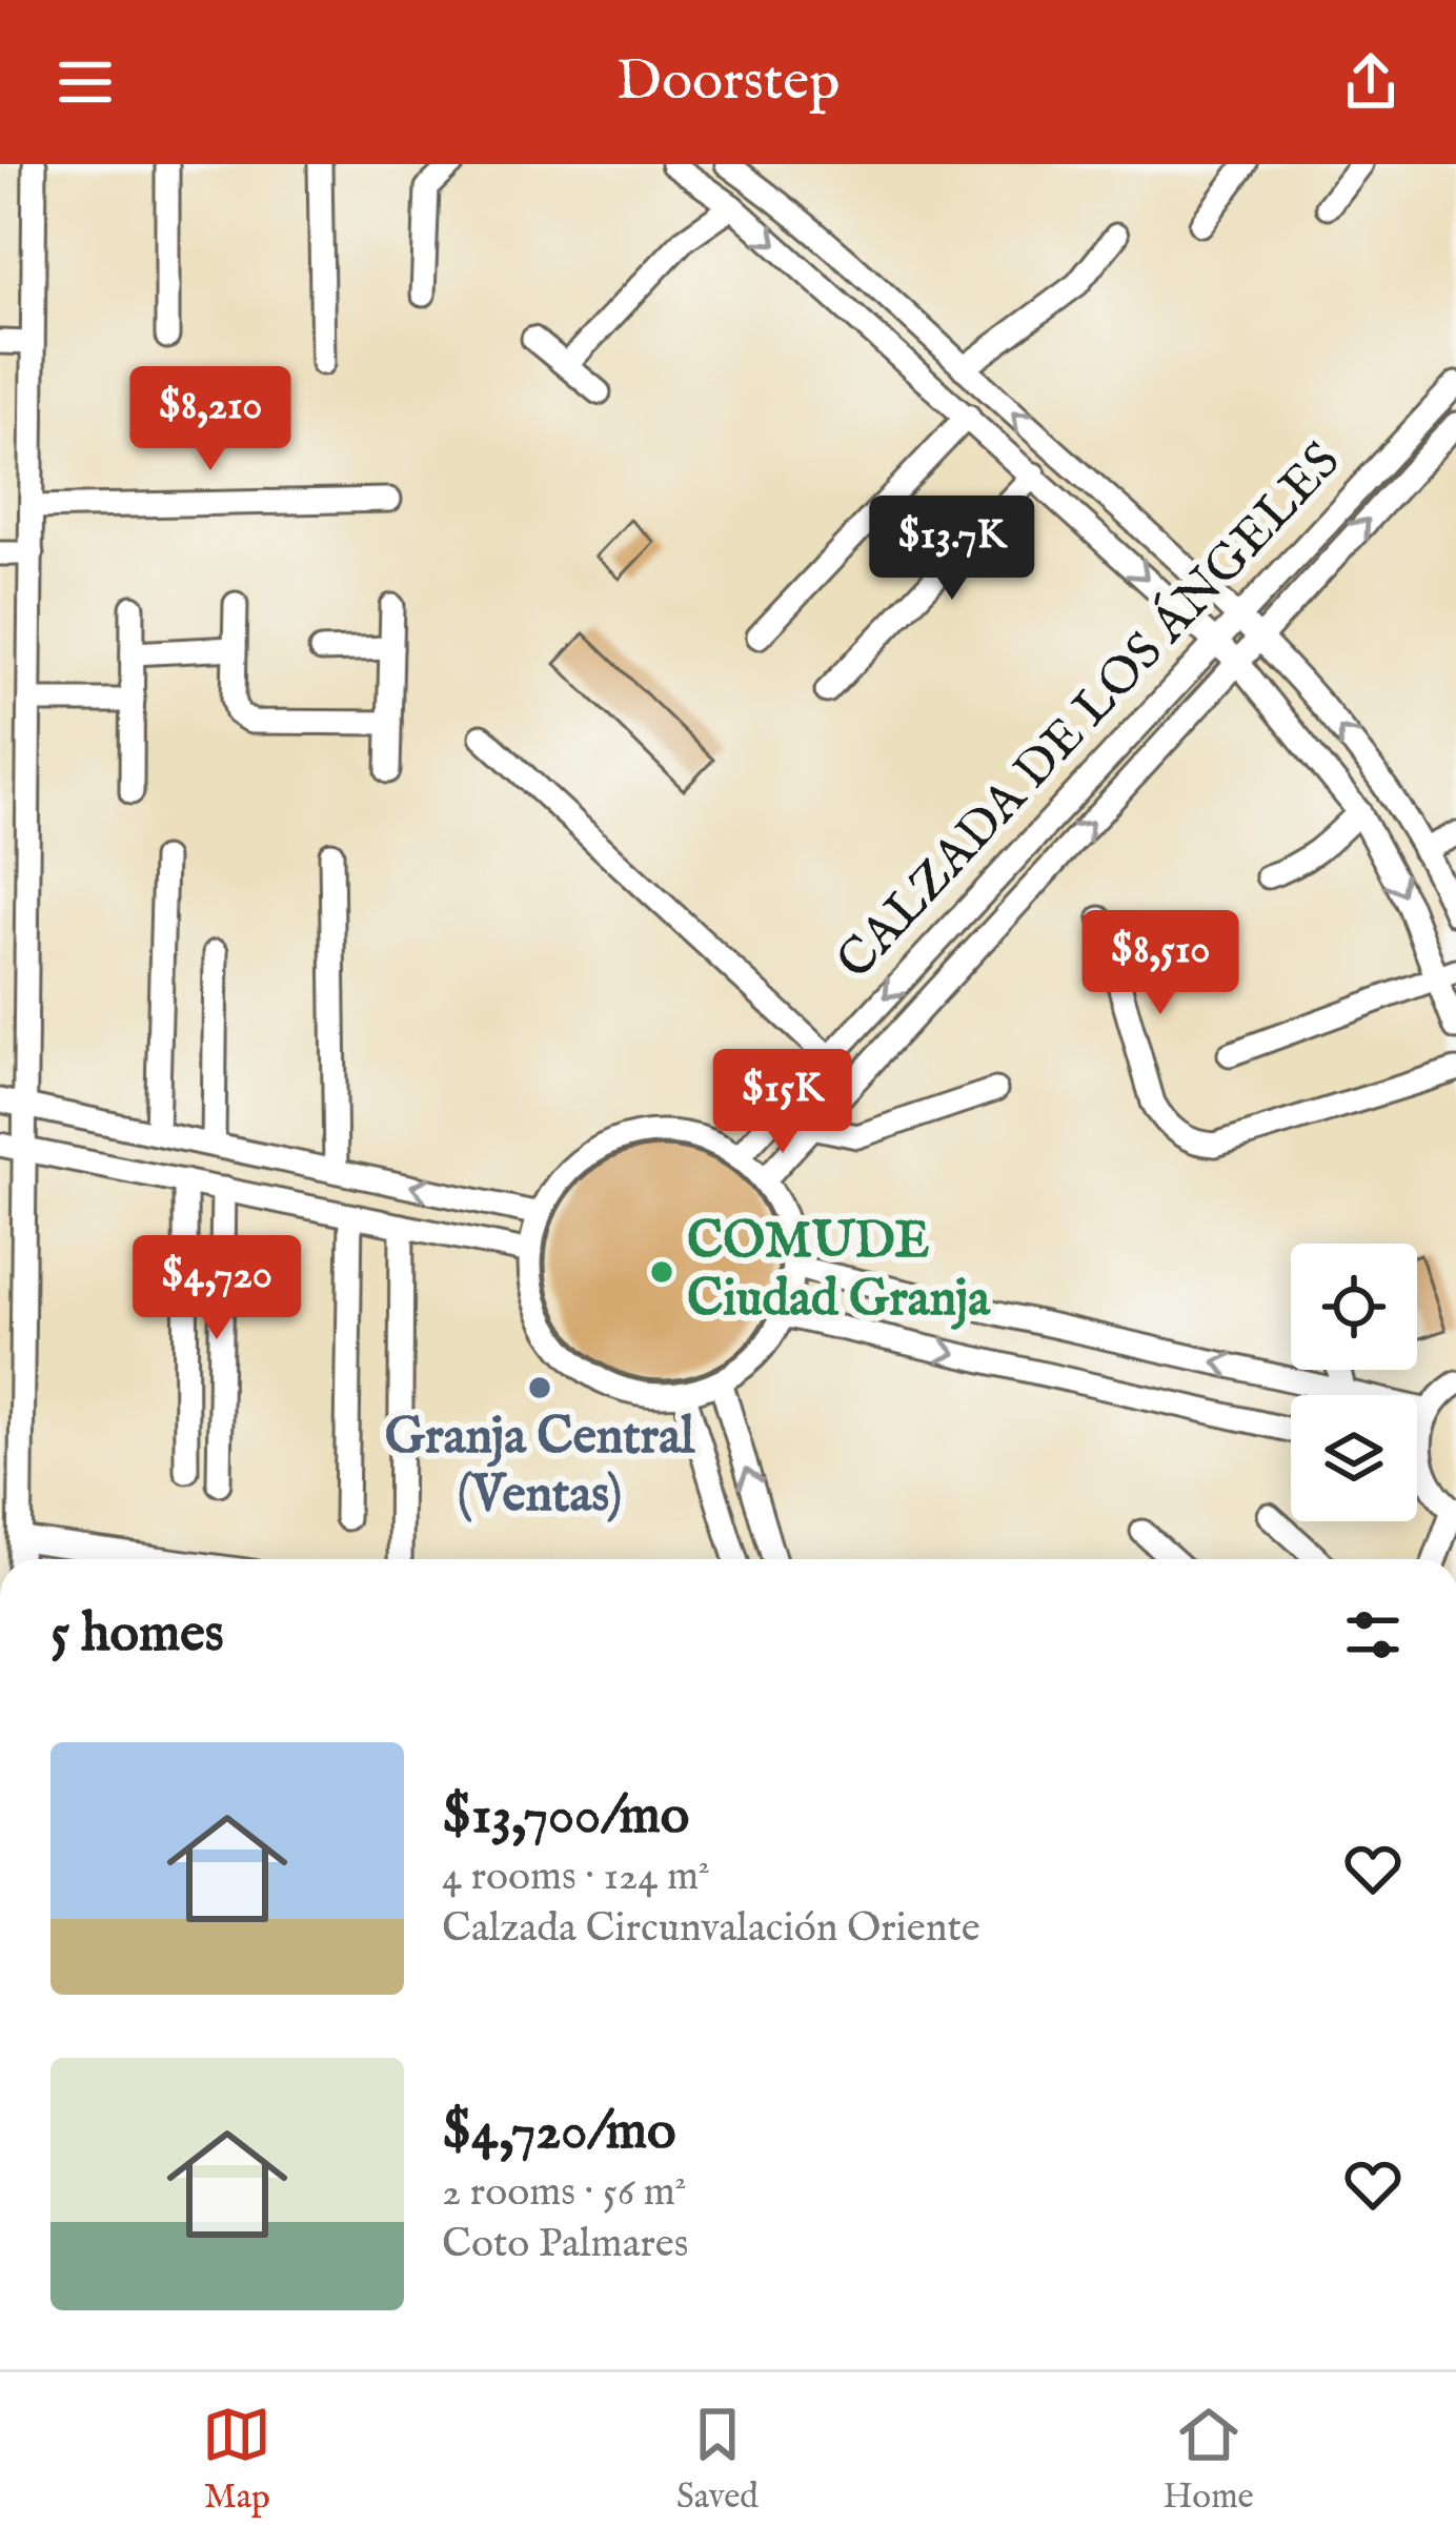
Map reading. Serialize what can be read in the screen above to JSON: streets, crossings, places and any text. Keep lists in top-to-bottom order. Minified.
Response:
{"streets":{"street":["CALZADA DE LOS ÁNGELES"]},"places":["COMUDE Ciudad Granja","Granja Central (Ventas)"],"page":{"header":"Doorstep","price":["$8,210","$13.7K","$8,510","$15K","$4,720"],"heading":"5 homes","list":[{"name":"$13,700/mo","note":"4 rooms · 124 m² · Calzada Circunvalación Oriente"},{"name":"$4,720/mo","note":"2 rooms · 56 m² · Coto Palmares"}],"tabs":["Map","Saved","Home"]}}
